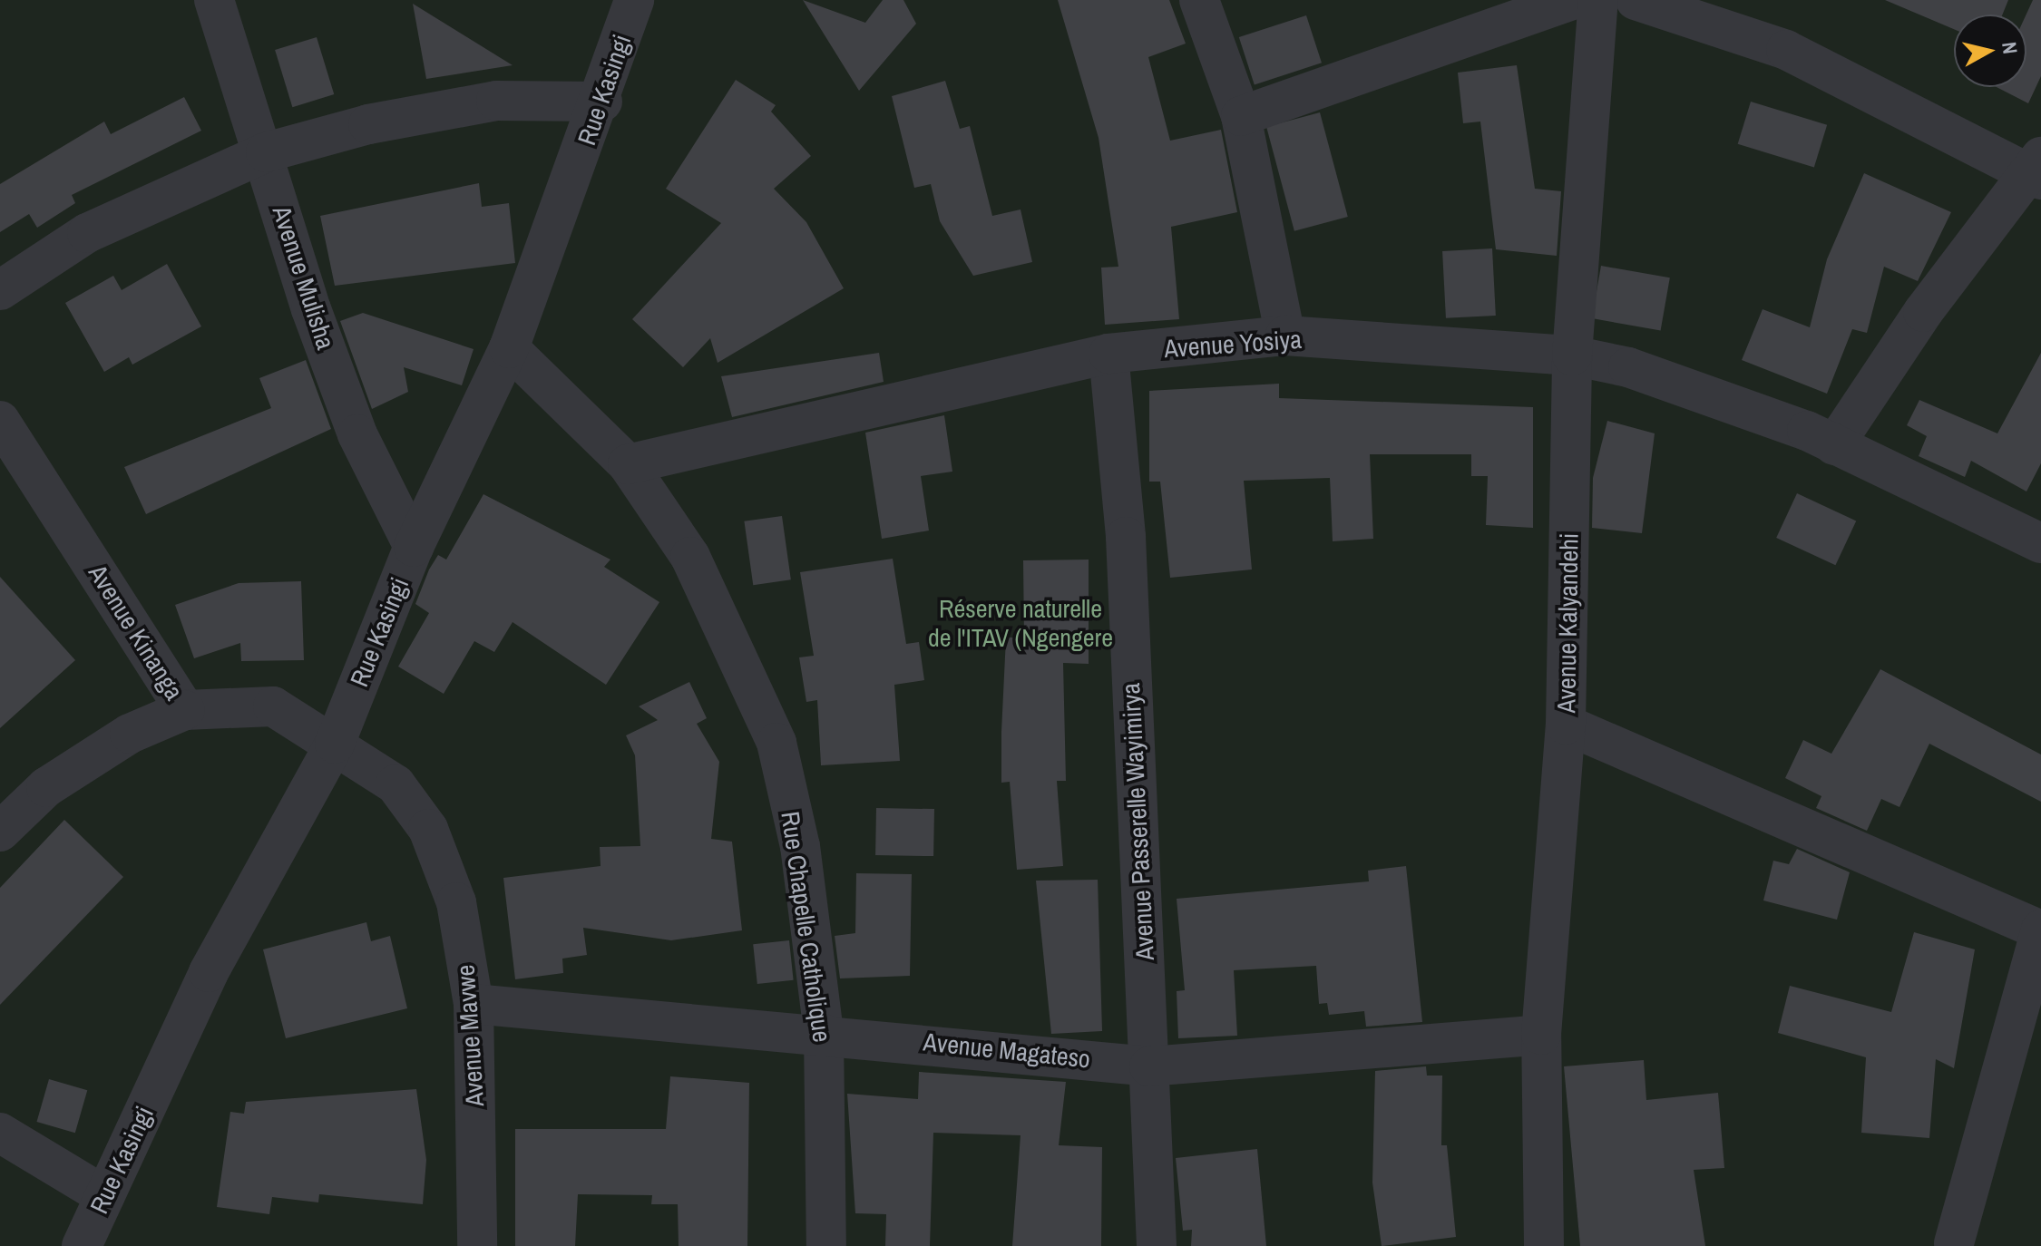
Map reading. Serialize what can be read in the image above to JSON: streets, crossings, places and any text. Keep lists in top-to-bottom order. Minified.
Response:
{"streets":{"street":["Rue Kasingi","Avenue Mulisha","Avenue Yosiya","Avenue Kalyandehi","Avenue Kinanga","Avenue Passerelle Wayimirya","Rue Chapelle Catholique","Avenue Mavwe","Avenue Magateso"]},"crossings":[["Rue Kasingi","Avenue Mulisha"],["Rue Kasingi","Avenue Kinanga"],["Rue Kasingi","Rue Chapelle Catholique"],["Rue Kasingi","Avenue Mavwe"],["Avenue Yosiya","Avenue Kalyandehi"],["Avenue Yosiya","Avenue Passerelle Wayimirya"],["Avenue Yosiya","Rue Chapelle Catholique"],["Avenue Kalyandehi","Avenue Magateso"],["Avenue Kinanga","Avenue Mavwe"],["Avenue Passerelle Wayimirya","Avenue Magateso"],["Rue Chapelle Catholique","Avenue Magateso"],["Avenue Mavwe","Avenue Magateso"]],"parks":["Réserve naturelle de l'ITAV (Ngengere"],"north":"right"}
